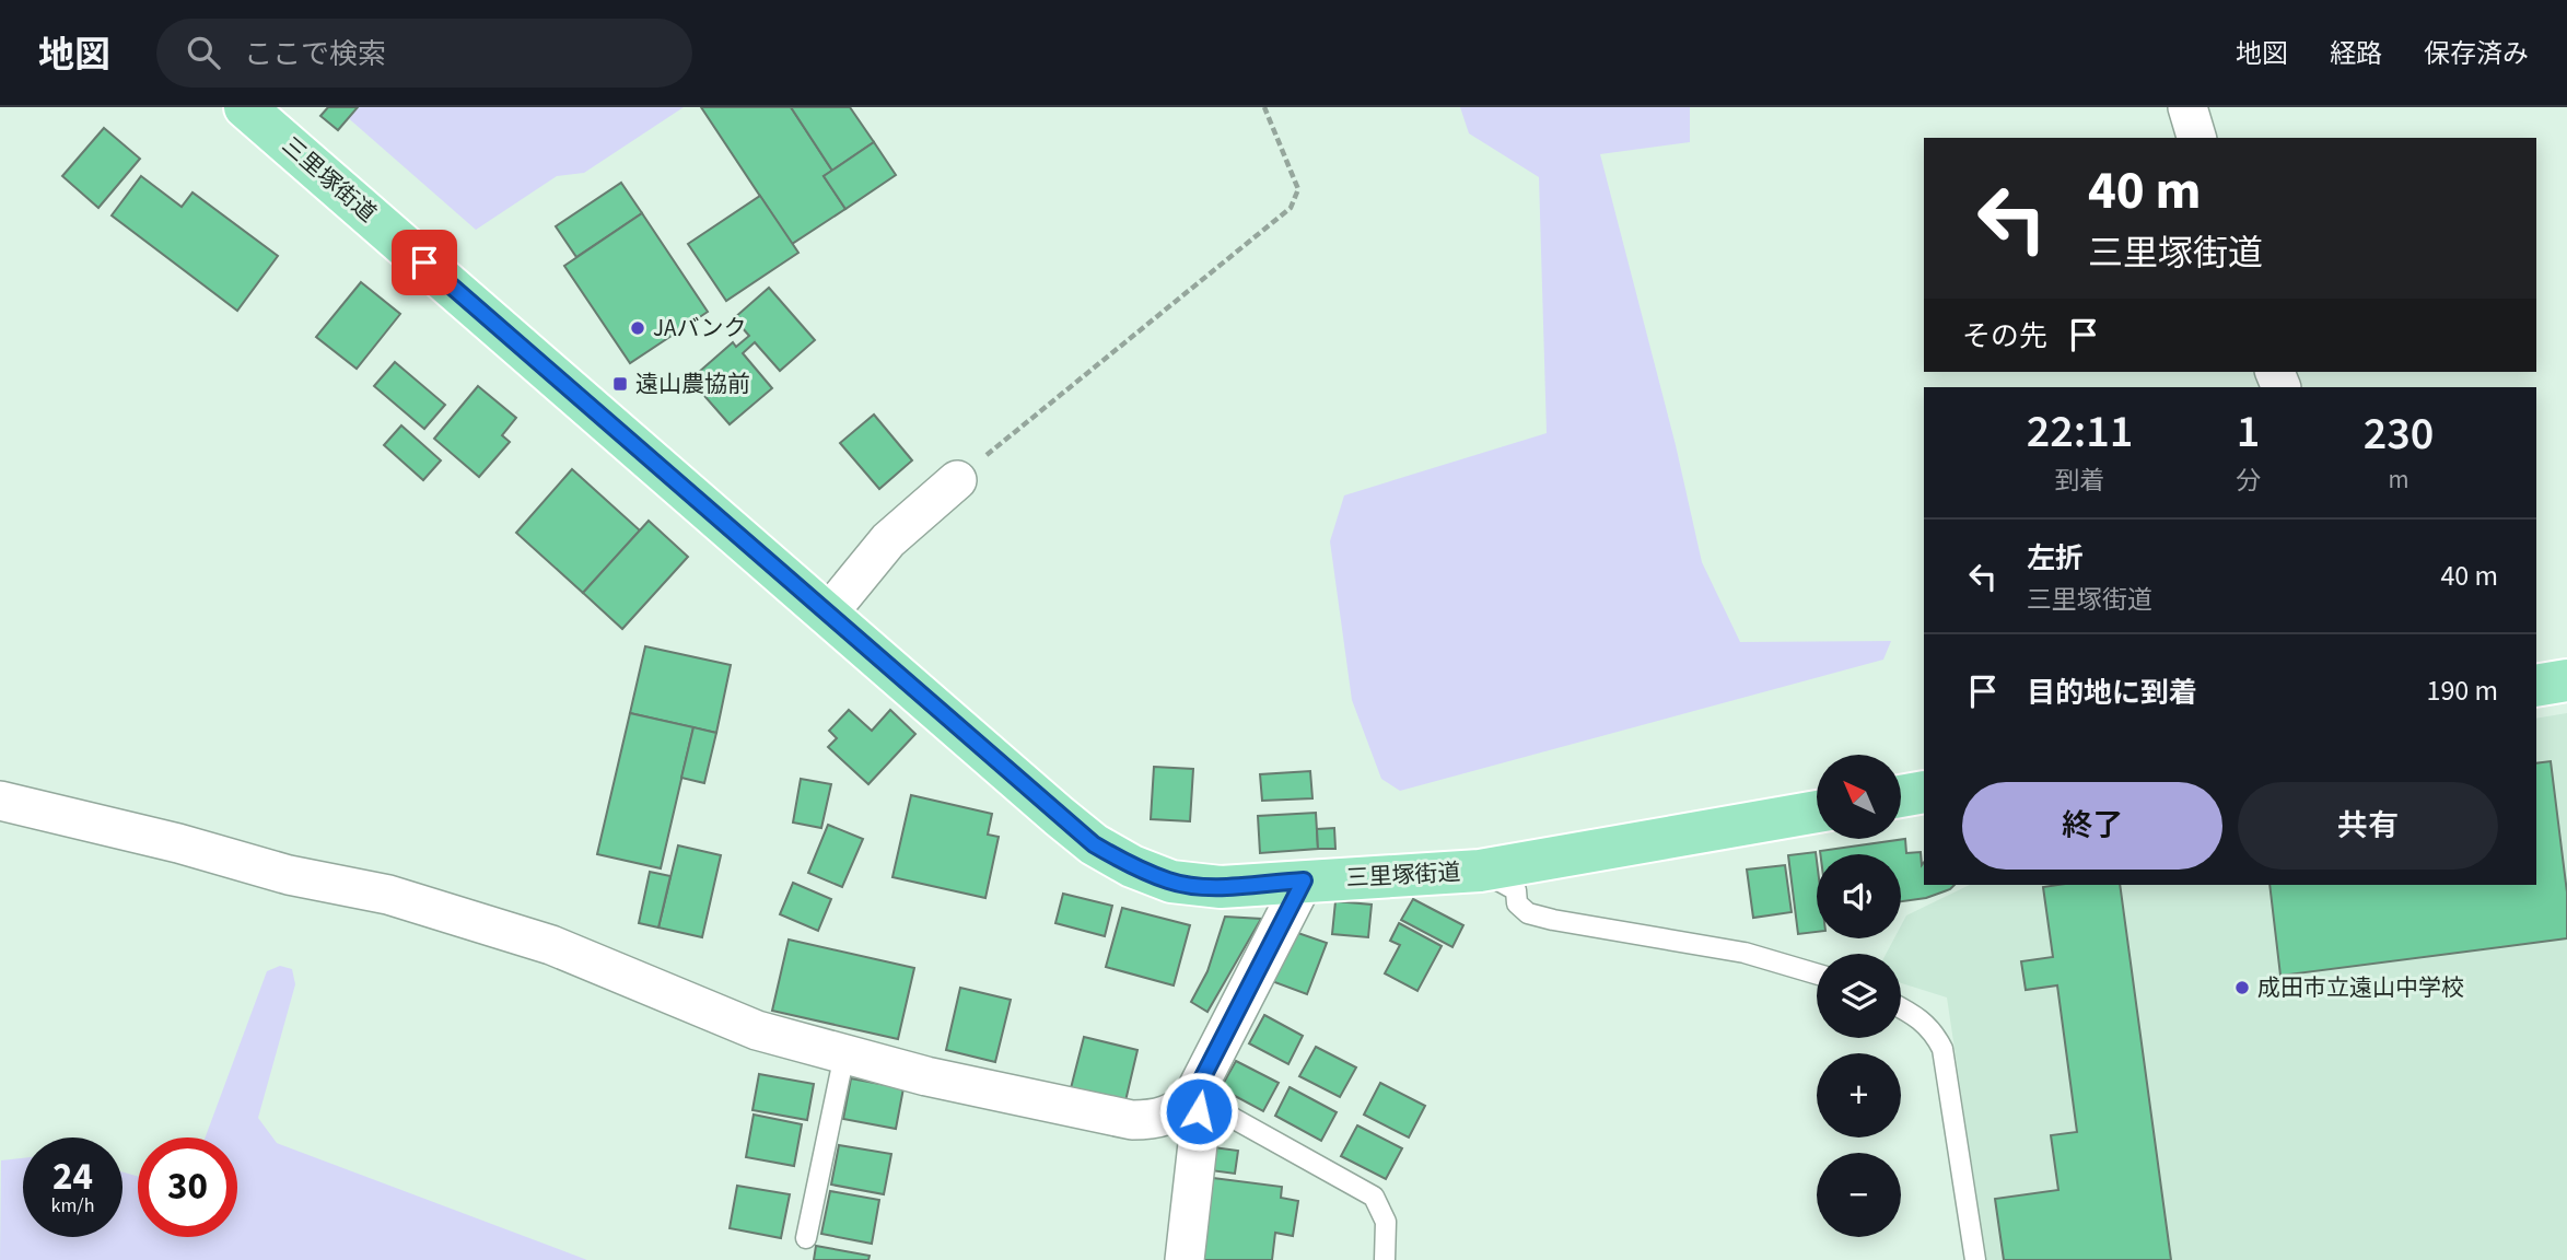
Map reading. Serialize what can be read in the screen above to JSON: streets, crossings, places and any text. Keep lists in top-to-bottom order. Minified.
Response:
{"streets":{"main road":["三里塚街道"]},"places":{"other":["JAバンク","成田市立遠山中学校"],"transit":["遠山農協前"]},"north":"top left","page":{"header":"地図","search":"ここで検索","nav":["地図","経路","保存済み"],"turn":["40 m","三里塚街道"],"then":"その先","eta":["22:11","到着","1","分","230","m"],"list":[{"name":"左折","note":"三里塚街道","value":"40 m"},{"name":"目的地に到着","value":"190 m"}],"map_buttons":["+","−"],"buttons":["終了","共有"],"speed":"24 km/h","limit":"30"}}
